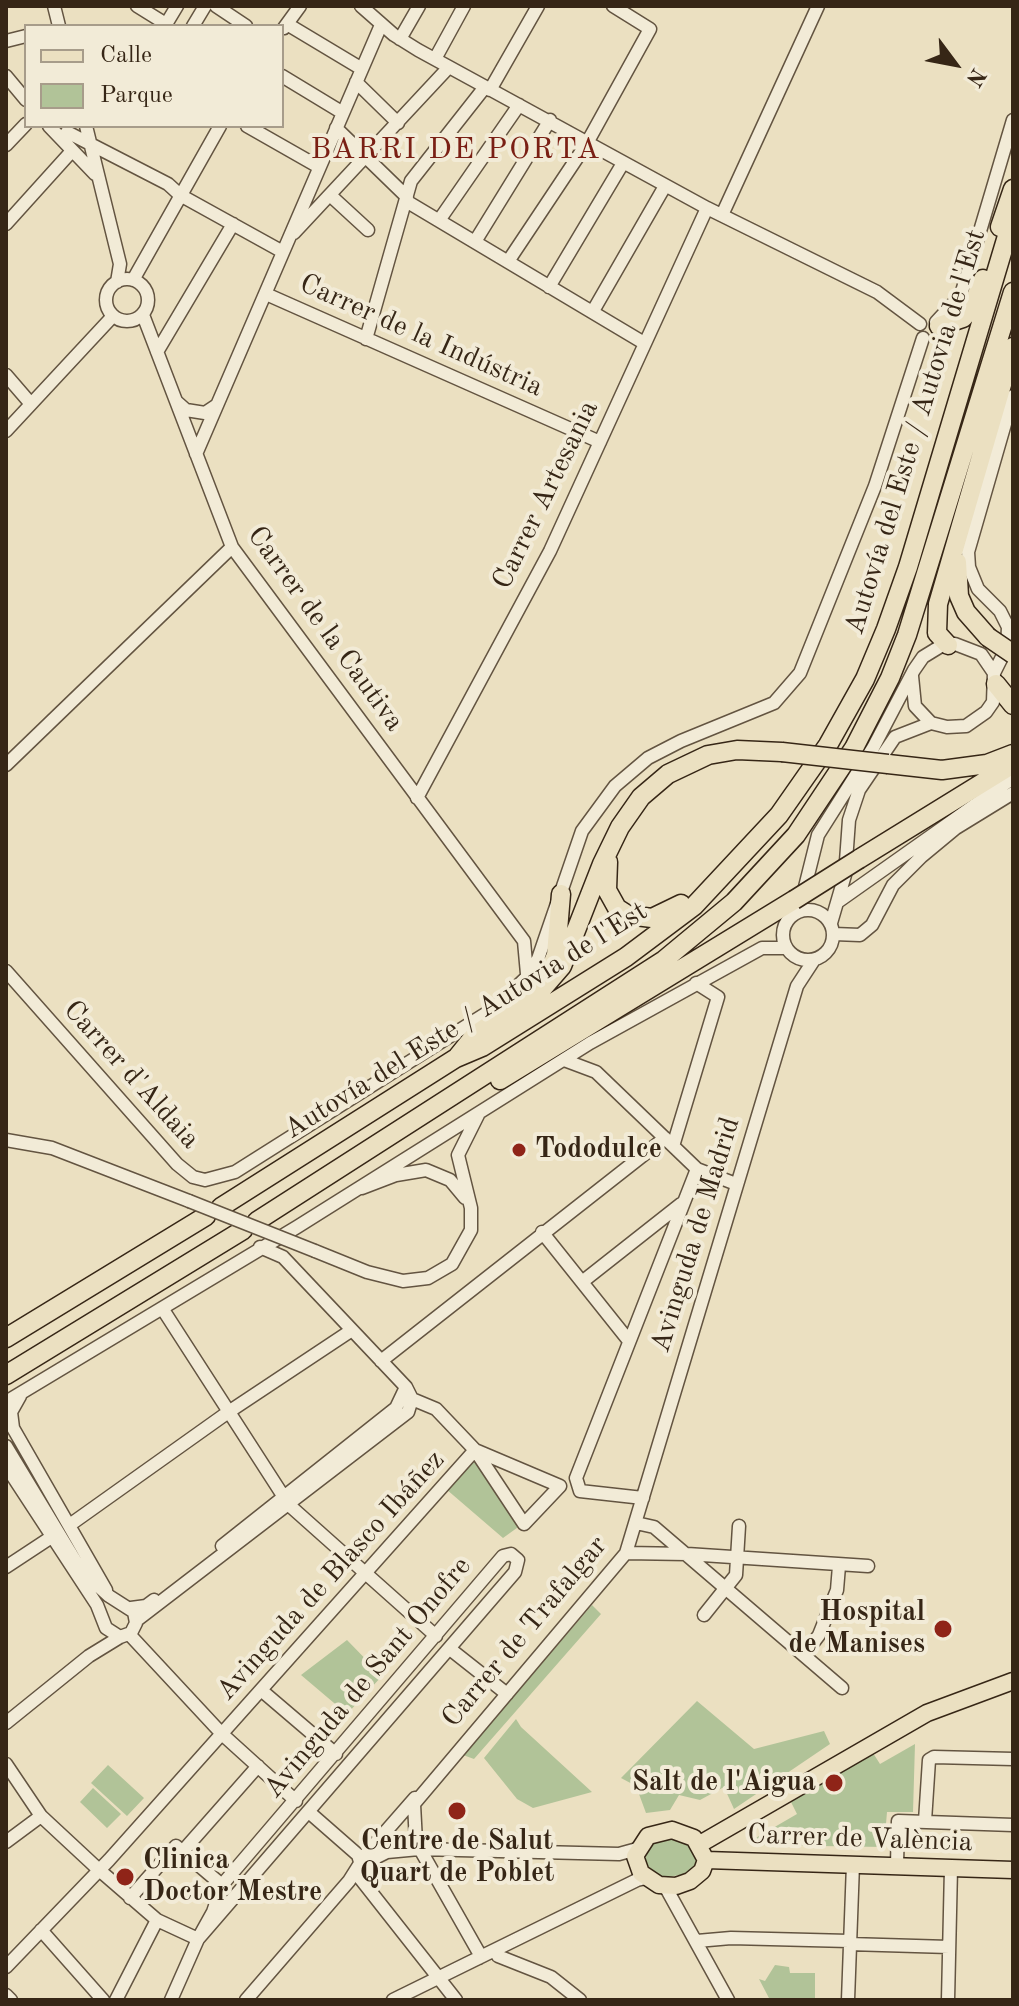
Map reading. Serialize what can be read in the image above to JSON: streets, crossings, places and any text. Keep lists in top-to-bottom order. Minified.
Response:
{"streets":{"highway":["Autovía del Este / Autovia de l'Est"],"main road":["Carrer de València"],"street":["Carrer de la Indústria","Carrer Artesania","Carrer de la Cautiva","Carrer d'Aldaia","Avinguda de Madrid","Avinguda de Blasco Ibáñez","Carrer de Trafalgar","Avinguda de Sant Onofre"]},"crossings":[["Carrer de la Indústria","Carrer Artesania"],["Carrer Artesania","Carrer de la Cautiva"],["Avinguda de Madrid","Carrer de Trafalgar"]],"districts":["BARRI DE PORTA"],"places":["Tododulce","Hospital de Manises","Salt de l'Aigua","Centre de Salut Quart de Poblet","Clinica Doctor Mestre"],"legend":["Calle","Parque"],"north":"bottom right"}
